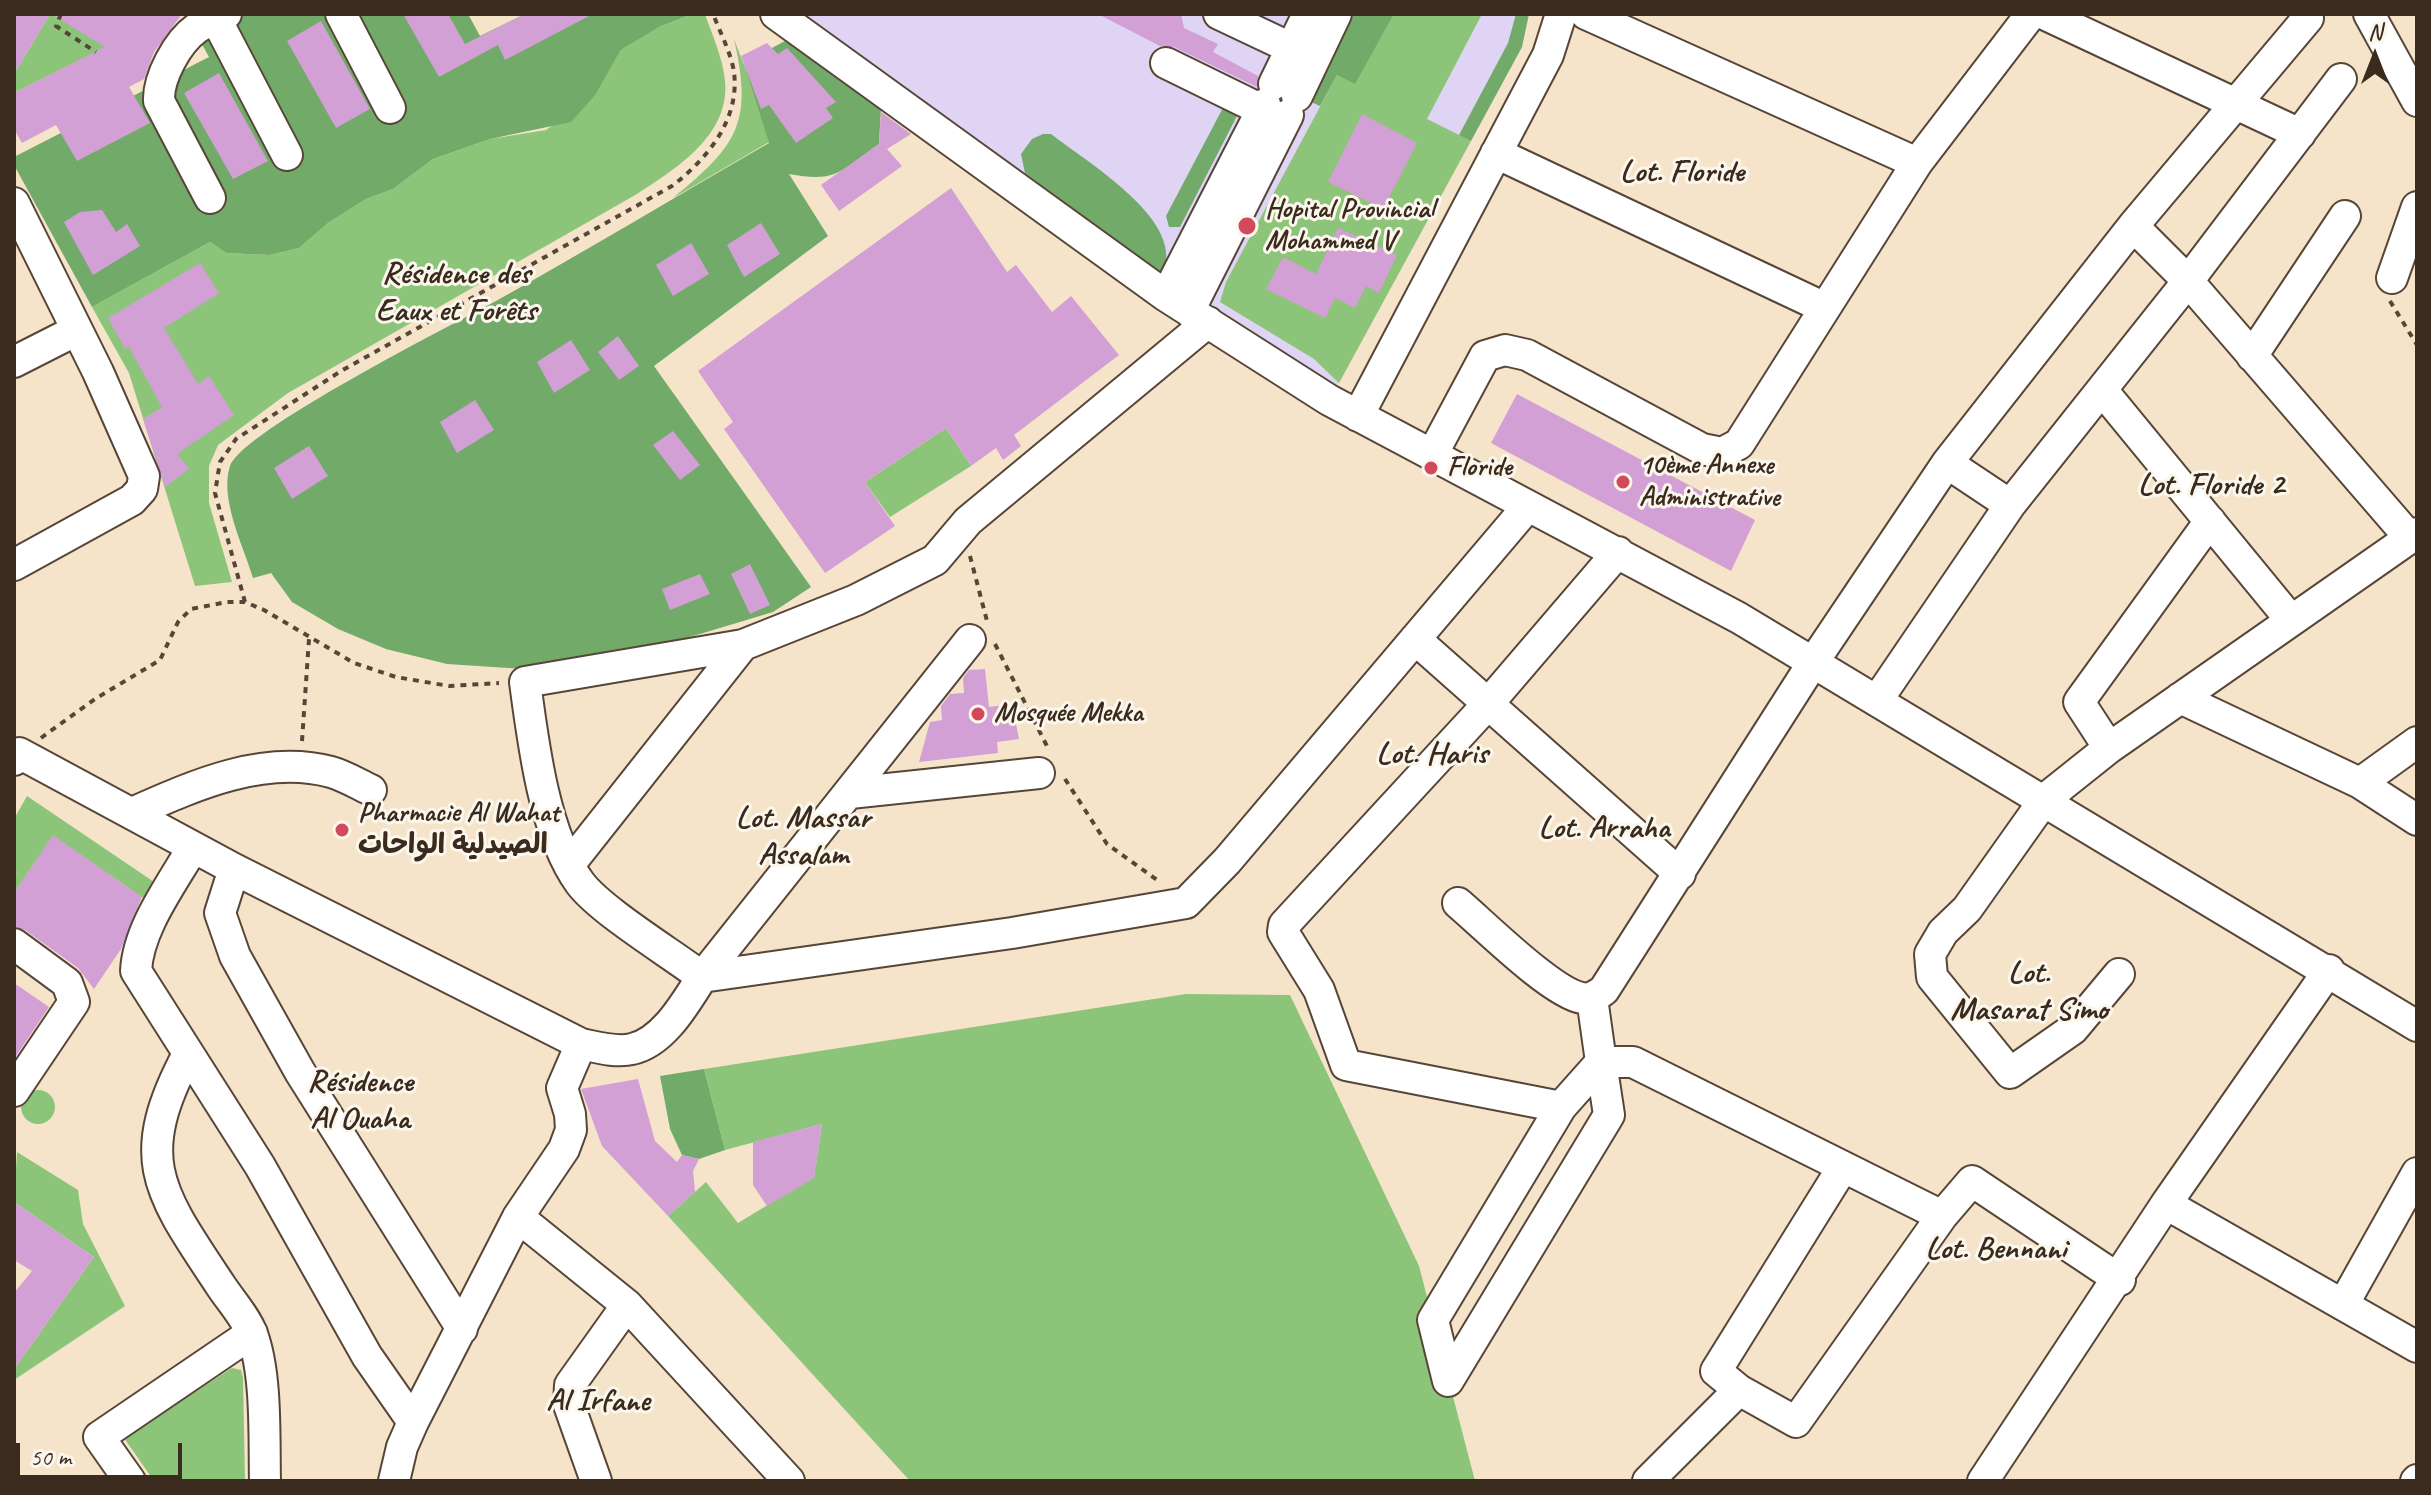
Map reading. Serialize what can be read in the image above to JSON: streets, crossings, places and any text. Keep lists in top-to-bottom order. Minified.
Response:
{"districts":["Lot. Floride","Résidence des Eaux et Forêts","Lot. Floride 2","Lot. Haris","Lot. Massar Assalam","Lot. Arraha","Lot. Masarat Simo","Résidence Al Ouaha","Lot. Bennani","Al Irfane"],"places":["Hopital Provincial Mohammed V","Floride","10ème Annexe Administrative","Mosquée Mekka","Pharmacie Al Wahat الصيدلية الواحات"],"scale_bar":"50 m","north":"top"}
